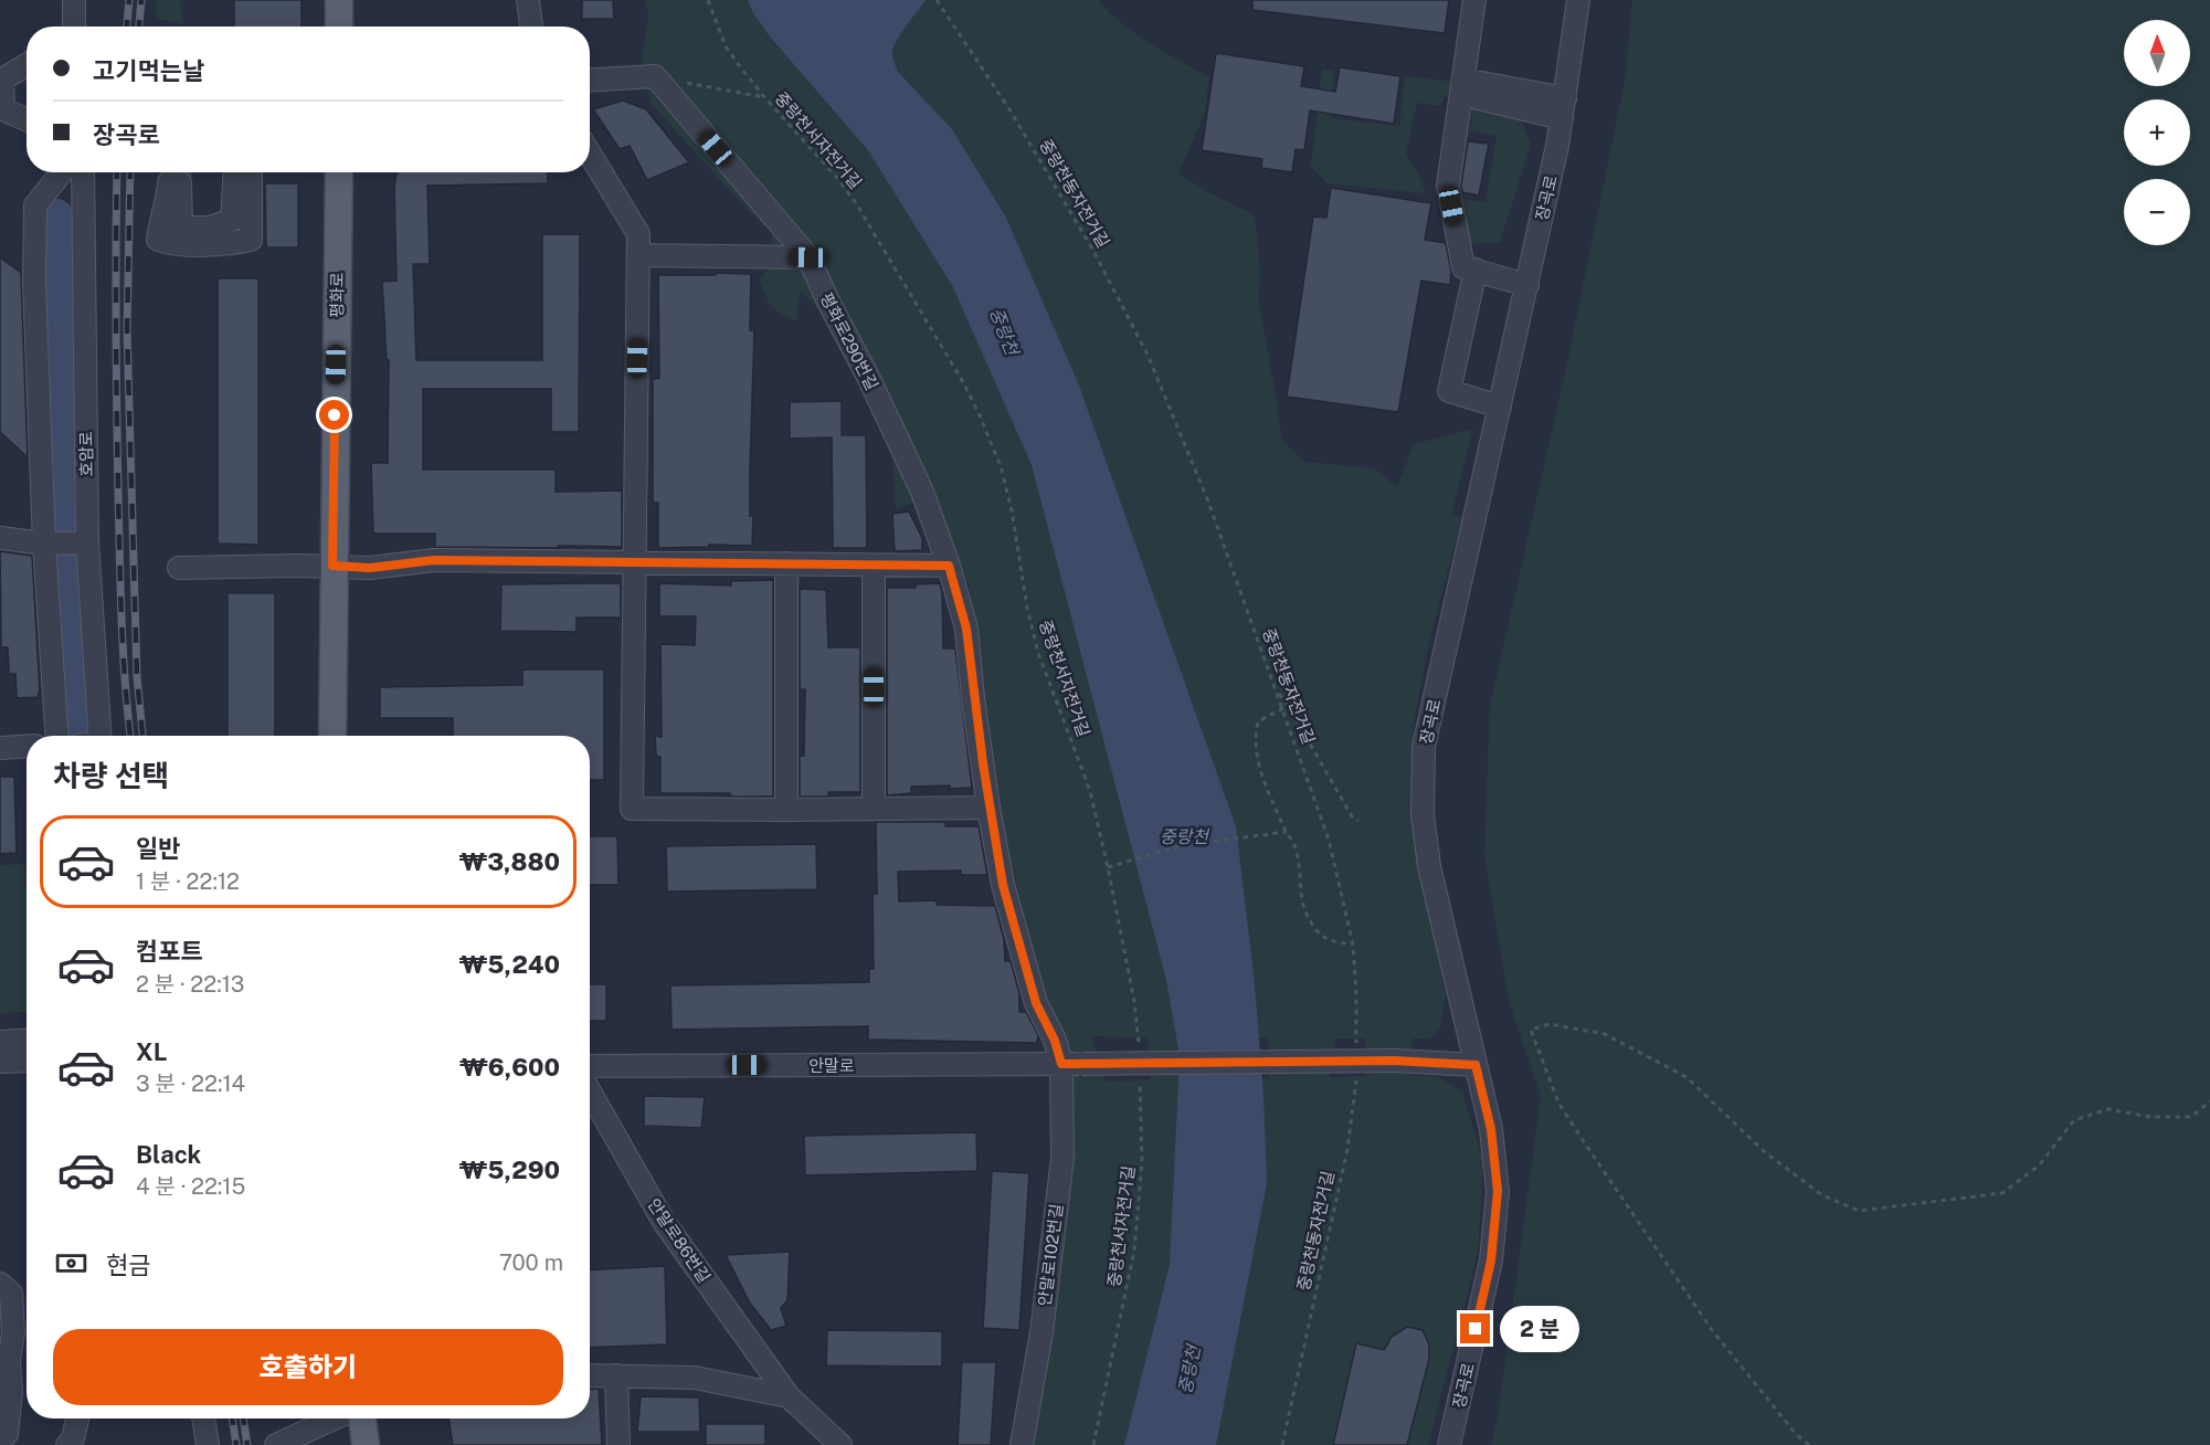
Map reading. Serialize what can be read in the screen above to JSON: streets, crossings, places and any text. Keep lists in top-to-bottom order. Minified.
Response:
{"streets":{"main road":["평화로"],"street":["장곡로","평화로290번길","호암로","안말로","안말로86번길","안말로102번길"],"path":["중랑천서자전거길","중랑천동자전거길"]},"crossings":[["장곡로","안말로"],["평화로290번길","안말로102번길"],["안말로","안말로102번길"]],"water":["중랑천"],"north":"top","page":{"map_buttons":["+","−"],"banner":["고기먹는날","장곡로"],"heading":"차량 선택","list":[{"name":"일반","note":"1 분 · 22:12","value":"₩3,880"},{"name":"컴포트","note":"2 분 · 22:13","value":"₩5,240"},{"name":"XL","note":"3 분 · 22:14","value":"₩6,600"},{"name":"Black","note":"4 분 · 22:15","value":"₩5,290"}],"pay":["현금","700 m"],"bubble":"2 분","buttons":"호출하기"}}
